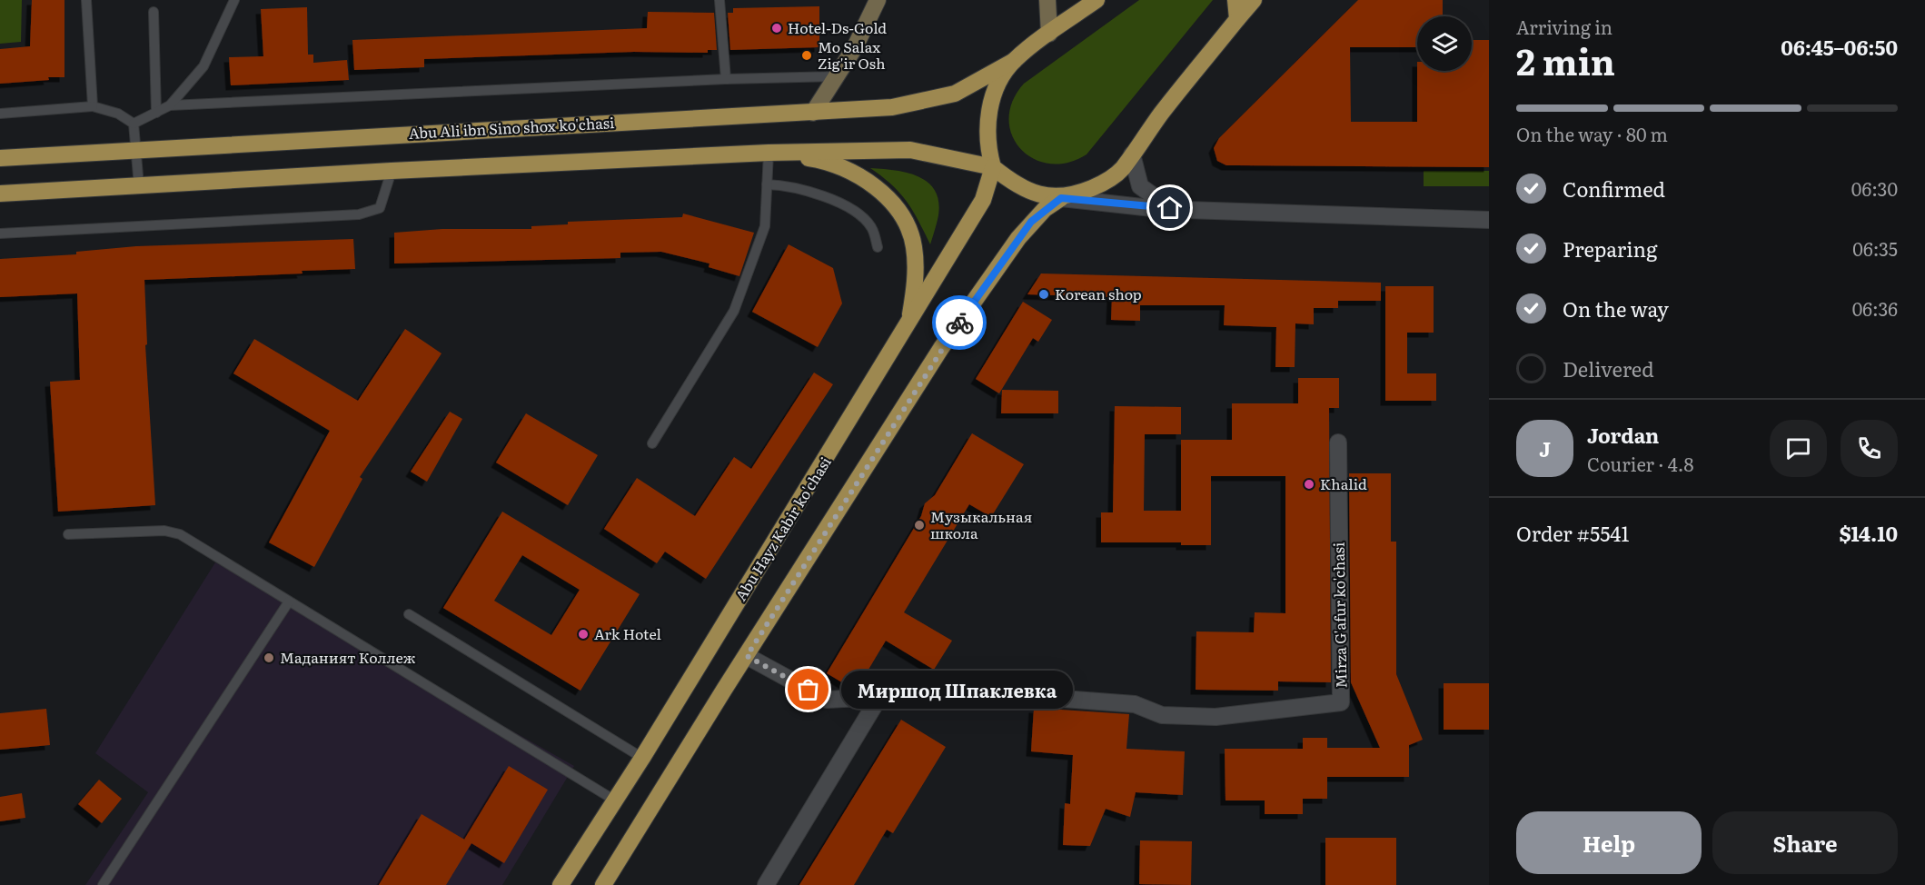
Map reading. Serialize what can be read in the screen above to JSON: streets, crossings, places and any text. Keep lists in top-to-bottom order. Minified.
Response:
{"streets":{"main road":["Abu Ali ibn Sino shox ko'chasi","Abu Hayz Kabir ko'chasi"],"street":["Mirza G'afur ko'chasi"]},"places":["Hotel-Ds-Gold","Mo Salax Zig'ir Osh","Korean shop","Khalid","Музыкальная школа","Ark Hotel","Маданият Коллеж","Миршод Шпаклевка"],"page":{"heading":["2 min","Arriving in","06:45–06:50"],"panel":["Jordan","Courier · 4.8","Order #5541","$14.10"],"bar":"On the way · 80 m","list":[["Confirmed","06:30"],["Preparing","06:35"],["On the way","06:36"],"Delivered"],"round":"J","bubble":"Миршод Шпаклевка","buttons":["Help","Share"]}}
